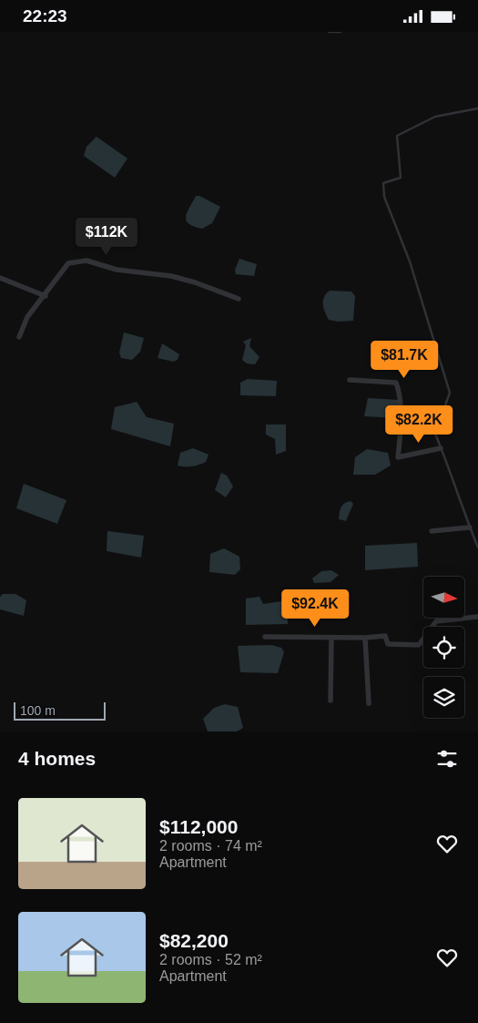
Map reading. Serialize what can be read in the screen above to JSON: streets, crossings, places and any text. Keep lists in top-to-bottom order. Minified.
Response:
{"scale_bar":"100 m","north":"right","page":{"status":"22:23","price":["$112K","$81.7K","$82.2K","$92.4K"],"scale":"100 m","heading":"4 homes","list":[{"name":"$112,000","note":"2 rooms · 74 m² · Apartment"},{"name":"$82,200","note":"2 rooms · 52 m² · Apartment"}]}}
